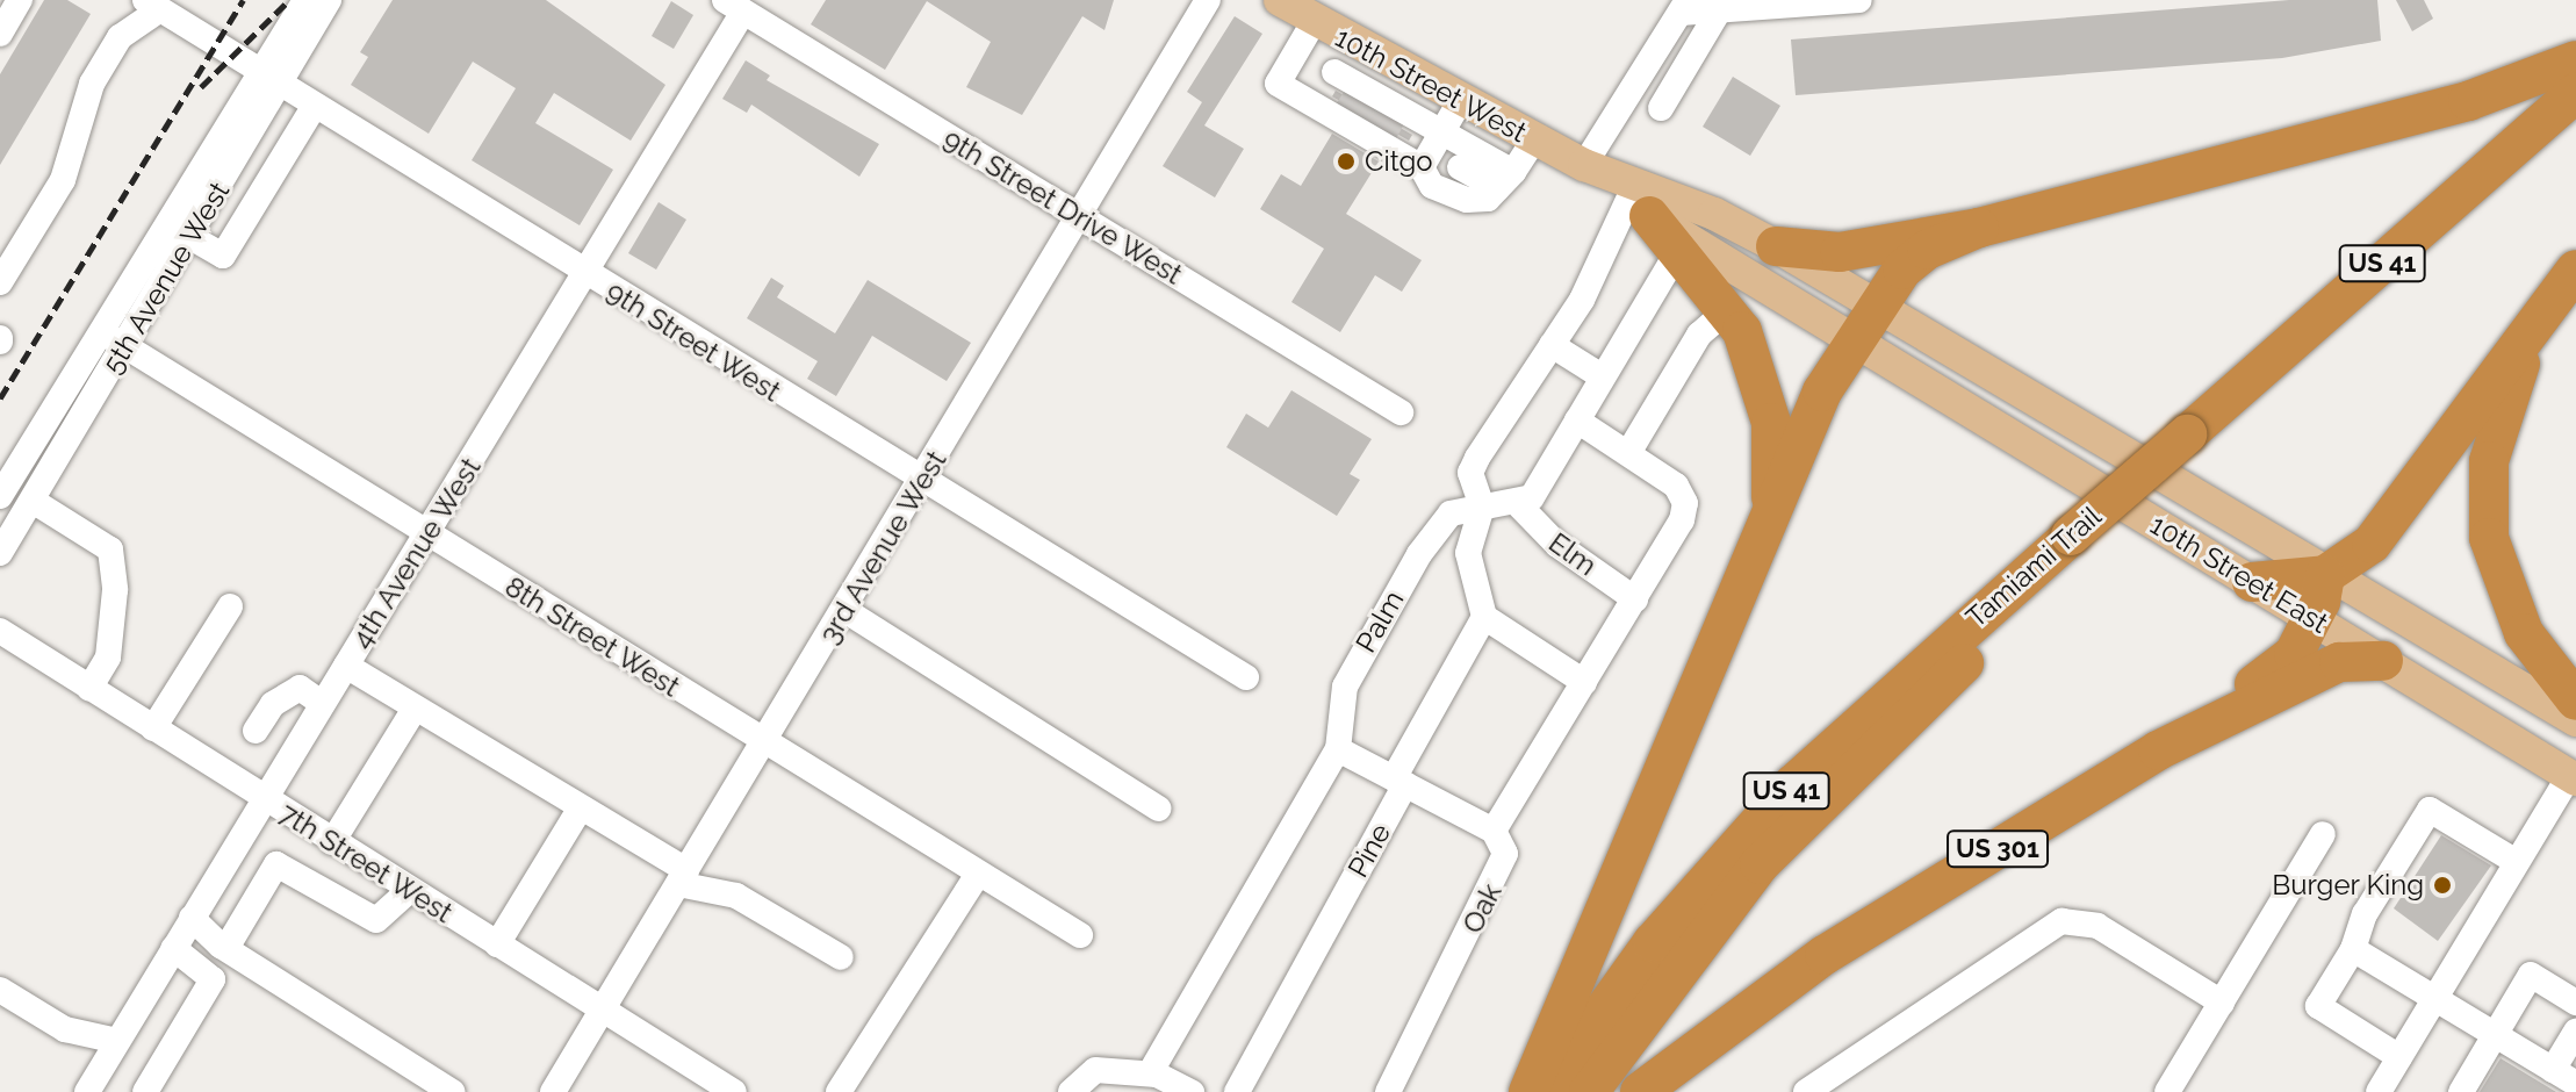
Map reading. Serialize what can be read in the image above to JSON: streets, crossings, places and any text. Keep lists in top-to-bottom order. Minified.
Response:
{"streets":{"highway":["US 41","Tamiami Trail","US 301"],"main road":["10th Street West","10th Street East"],"street":["9th Street Drive West","5th Avenue West","9th Street West","3rd Avenue West","4th Avenue West","Elm","Palm","8th Street West","Pine","7th Street West","Oak"]},"crossings":[["10th Street West","10th Street East"],["9th Street Drive West","3rd Avenue West"],["9th Street Drive West","4th Avenue West"],["5th Avenue West","9th Street West"],["5th Avenue West","8th Street West"],["9th Street West","3rd Avenue West"],["9th Street West","4th Avenue West"],["3rd Avenue West","8th Street West"],["3rd Avenue West","7th Street West"],["4th Avenue West","8th Street West"],["4th Avenue West","7th Street West"],["Elm","Palm"],["10th Street East","US 301"]],"places":["Citgo","Burger King"]}
